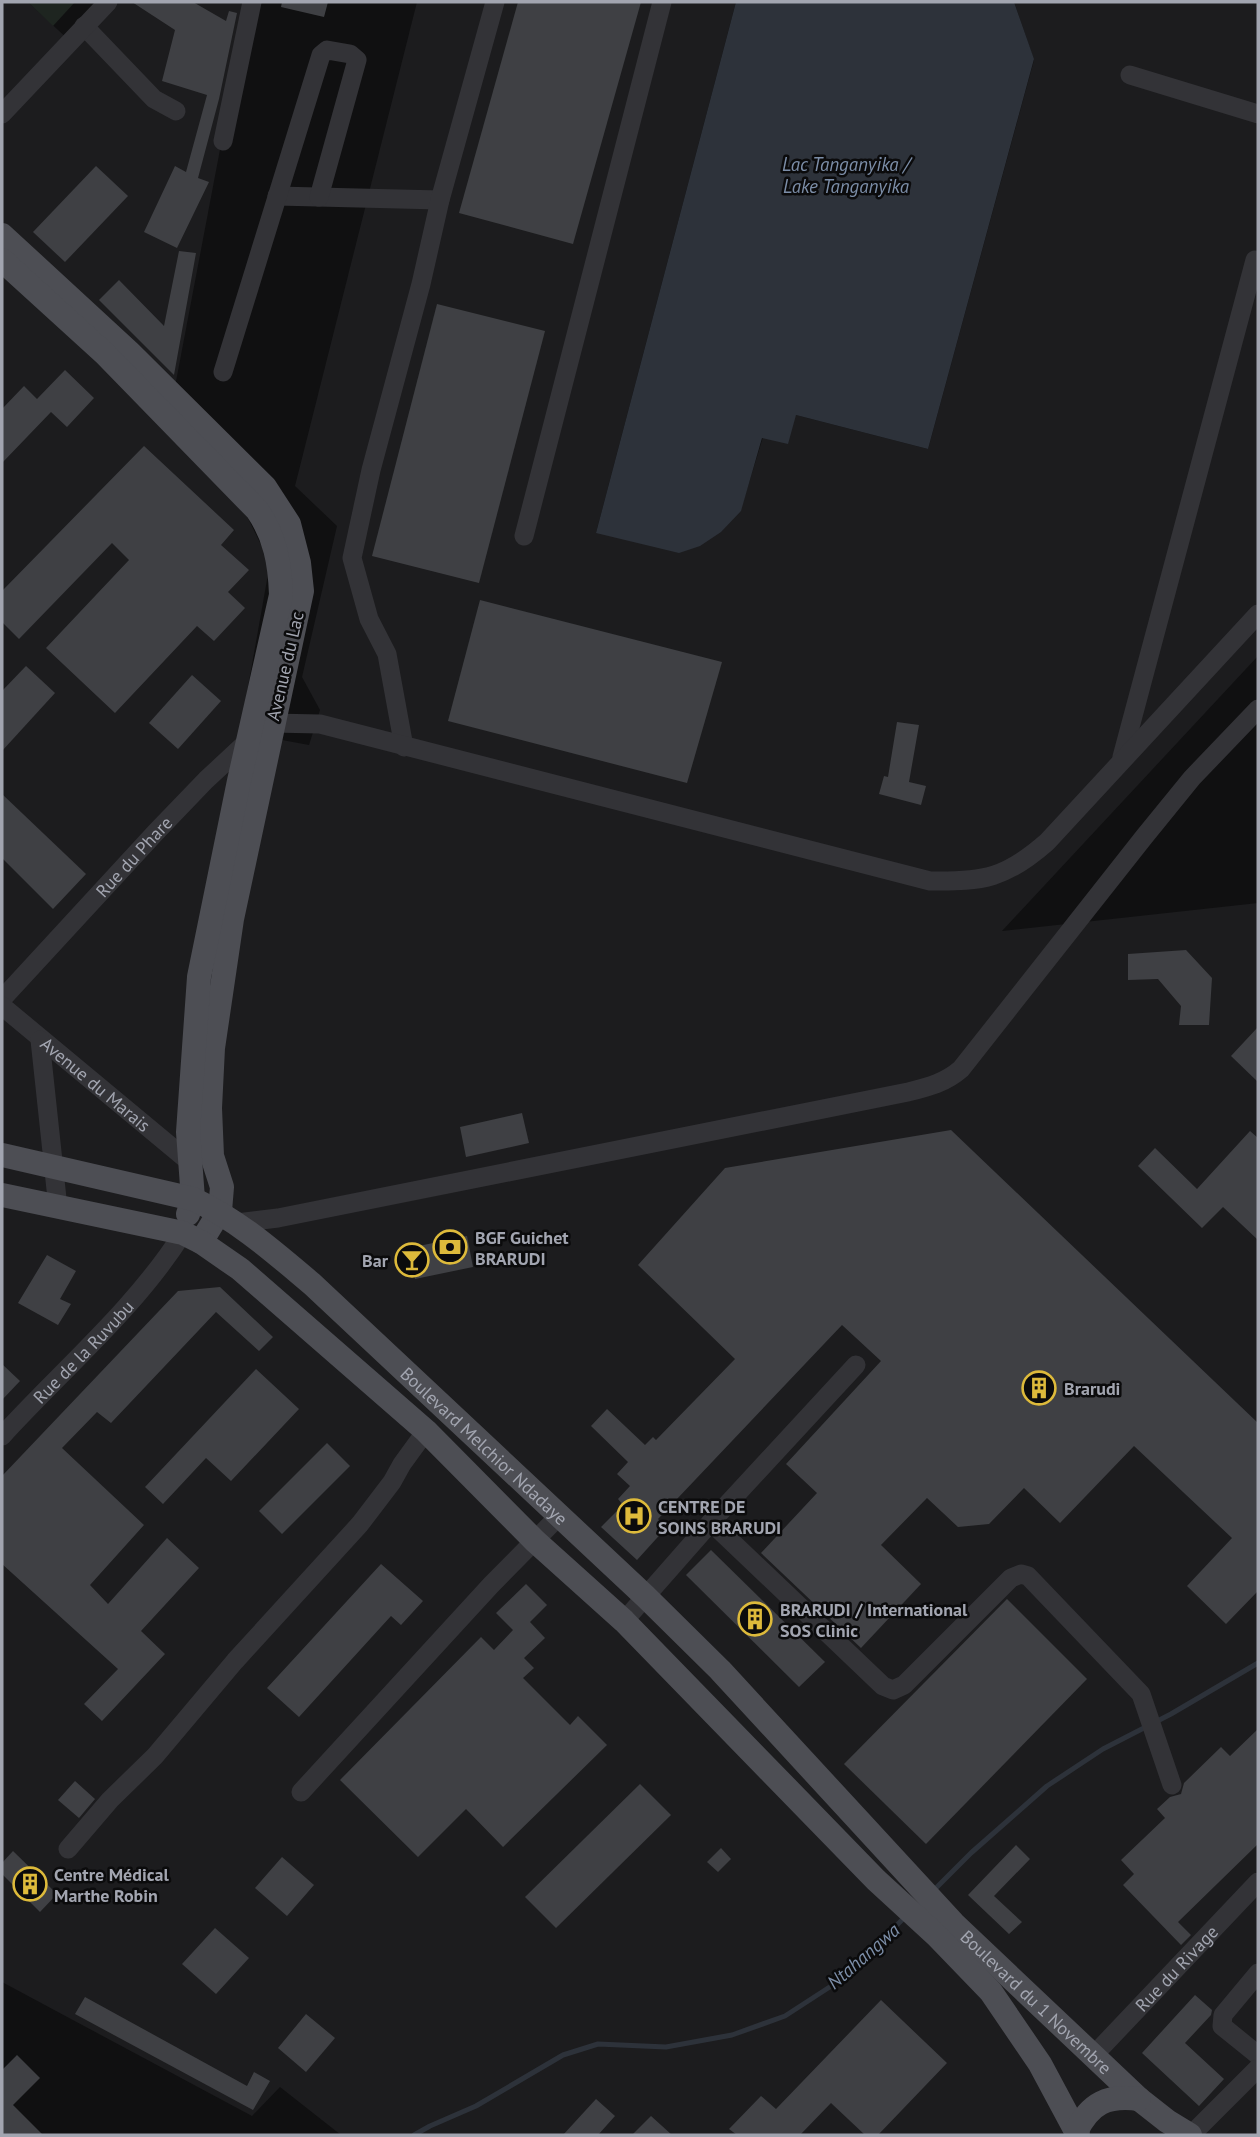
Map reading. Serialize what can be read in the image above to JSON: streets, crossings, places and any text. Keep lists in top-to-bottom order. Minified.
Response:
{"streets":{"main road":["Avenue du Lac","Boulevard Melchior Ndadaye","Boulevard du 1 Novembre"],"street":["Rue du Phare","Avenue du Marais","Rue de la Ruvubu","Rue du Rivage"]},"crossings":[["Avenue du Lac","Rue du Phare"],["Avenue du Lac","Avenue du Marais"],["Avenue du Lac","Rue de la Ruvubu"],["Avenue du Lac","Boulevard Melchior Ndadaye"],["Rue de la Ruvubu","Boulevard Melchior Ndadaye"],["Boulevard Melchior Ndadaye","Boulevard du 1 Novembre"],["Rue du Rivage","Boulevard du 1 Novembre"]],"water":["Lac Tanganyika / Lake Tanganyika","Ntahangwa"],"places":{"bank":["BGF Guichet BRARUDI"],"bar":["Bar"],"building":["Brarudi","BRARUDI / International SOS Clinic","Centre Médical Marthe Robin"],"hospital":["CENTRE DE SOINS BRARUDI"]}}
